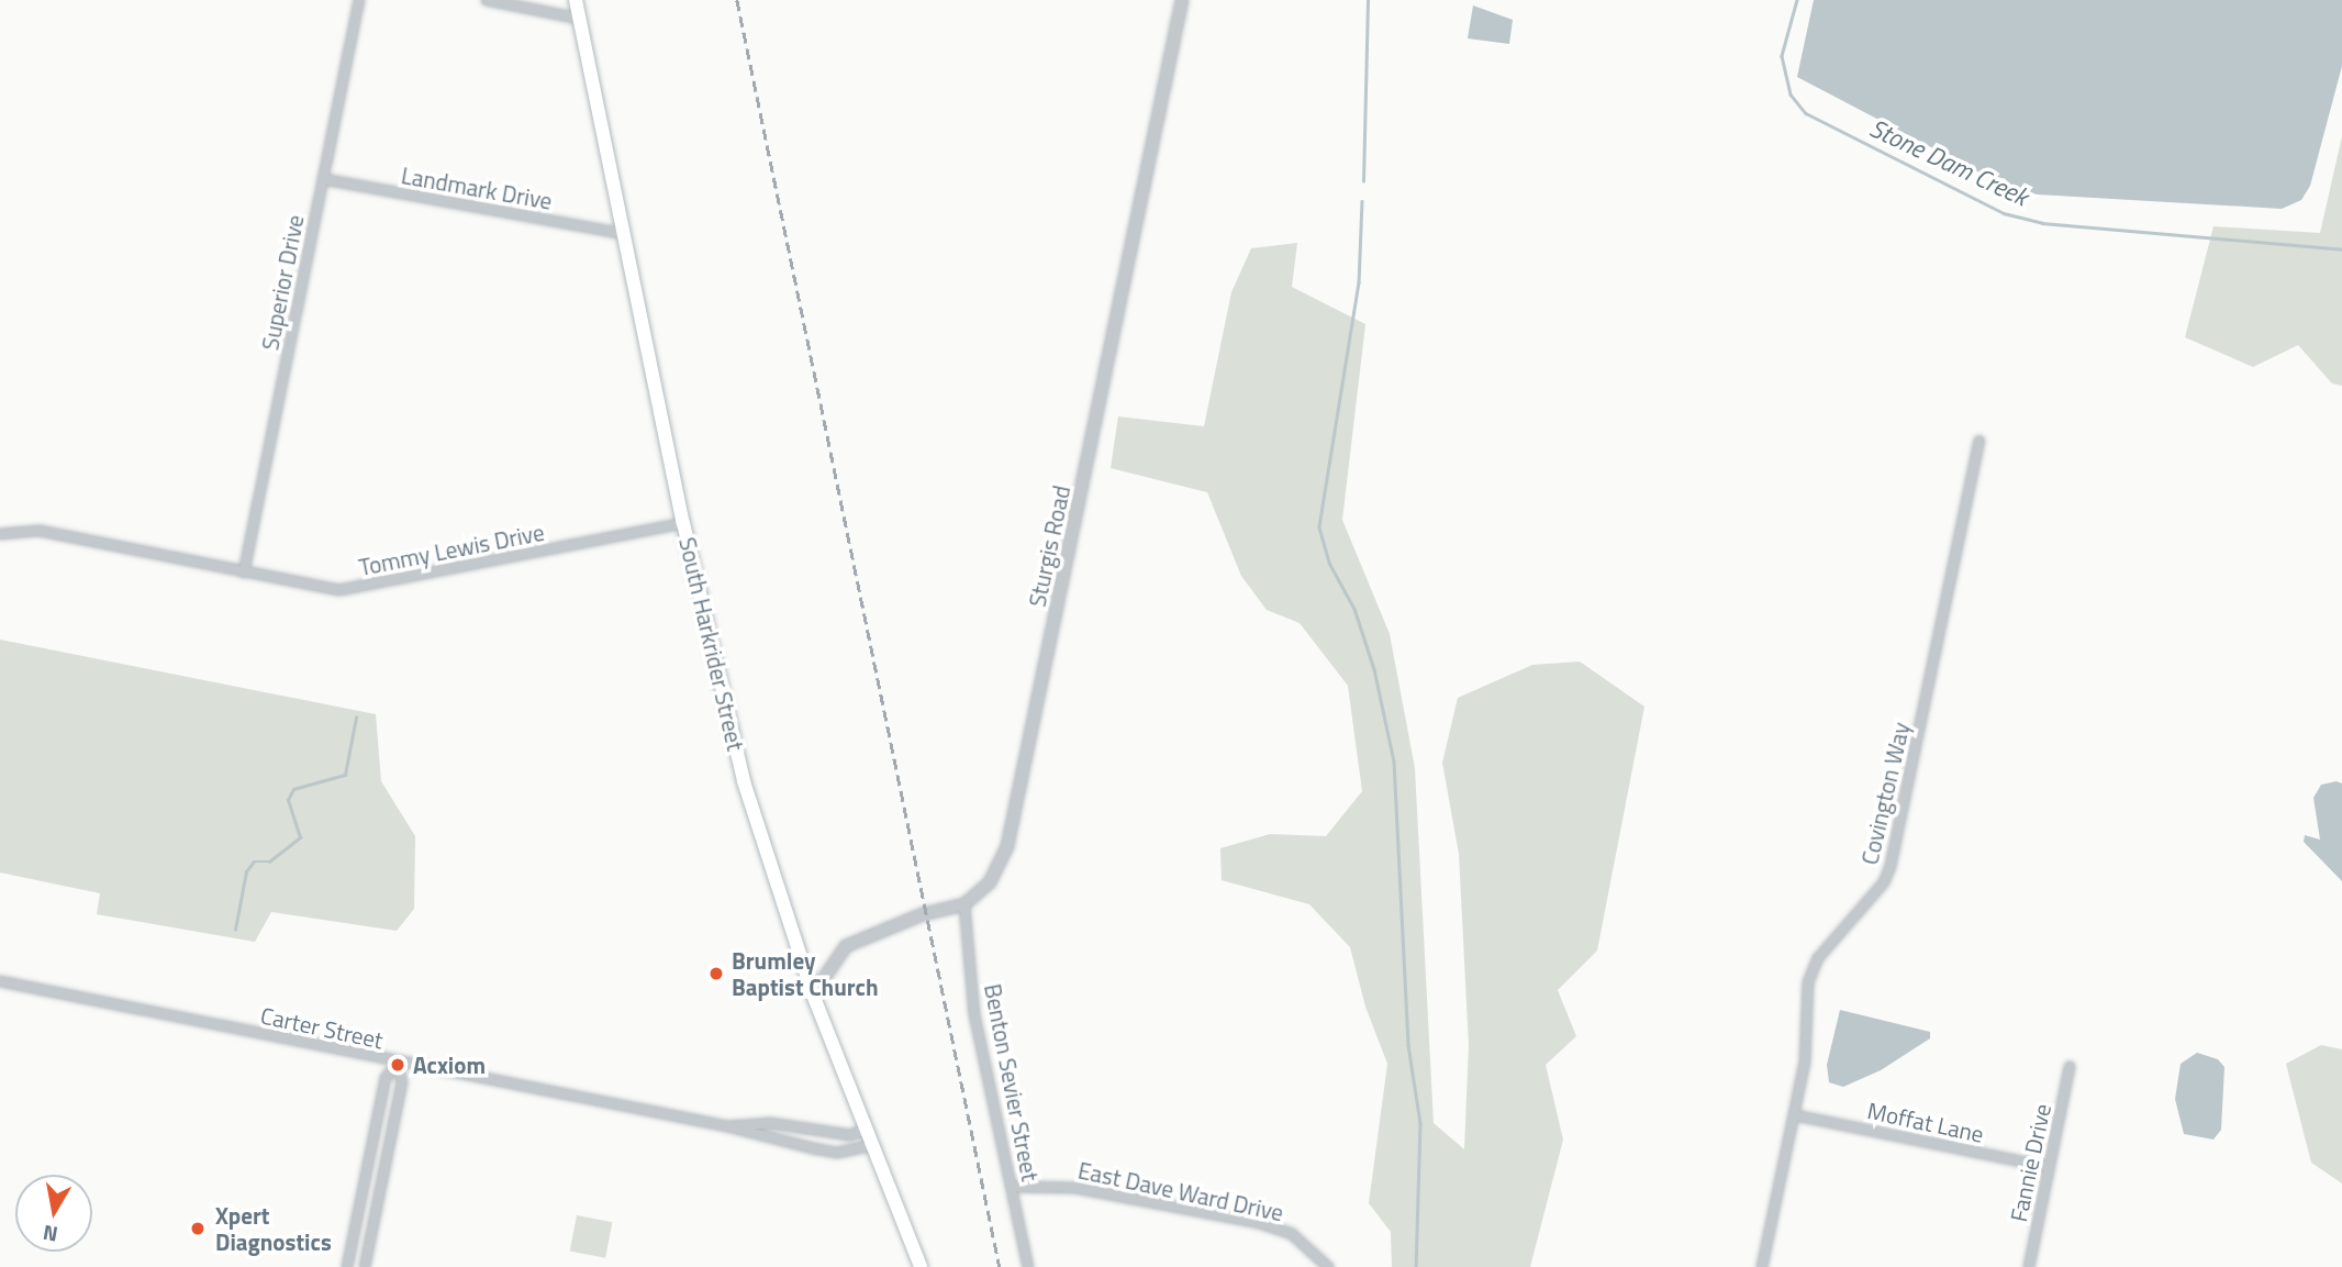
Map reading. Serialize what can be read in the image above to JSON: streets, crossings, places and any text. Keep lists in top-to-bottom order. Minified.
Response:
{"streets":{"main road":["South Harkrider Street"],"street":["Landmark Drive","Superior Drive","Sturgis Road","Tommy Lewis Drive","Covington Way","Carter Street","Benton Sevier Street","Moffat Lane","Fannie Drive","East Dave Ward Drive"]},"crossings":[["Landmark Drive","Superior Drive"],["Landmark Drive","South Harkrider Street"],["Superior Drive","Tommy Lewis Drive"],["Sturgis Road","Benton Sevier Street"],["Tommy Lewis Drive","South Harkrider Street"],["South Harkrider Street","Carter Street"],["Covington Way","Moffat Lane"],["Benton Sevier Street","East Dave Ward Drive"],["Moffat Lane","Fannie Drive"]],"water":["Stone Dam Creek"],"places":["Brumley Baptist Church","Acxiom","Xpert Diagnostics"],"north":"bottom"}
